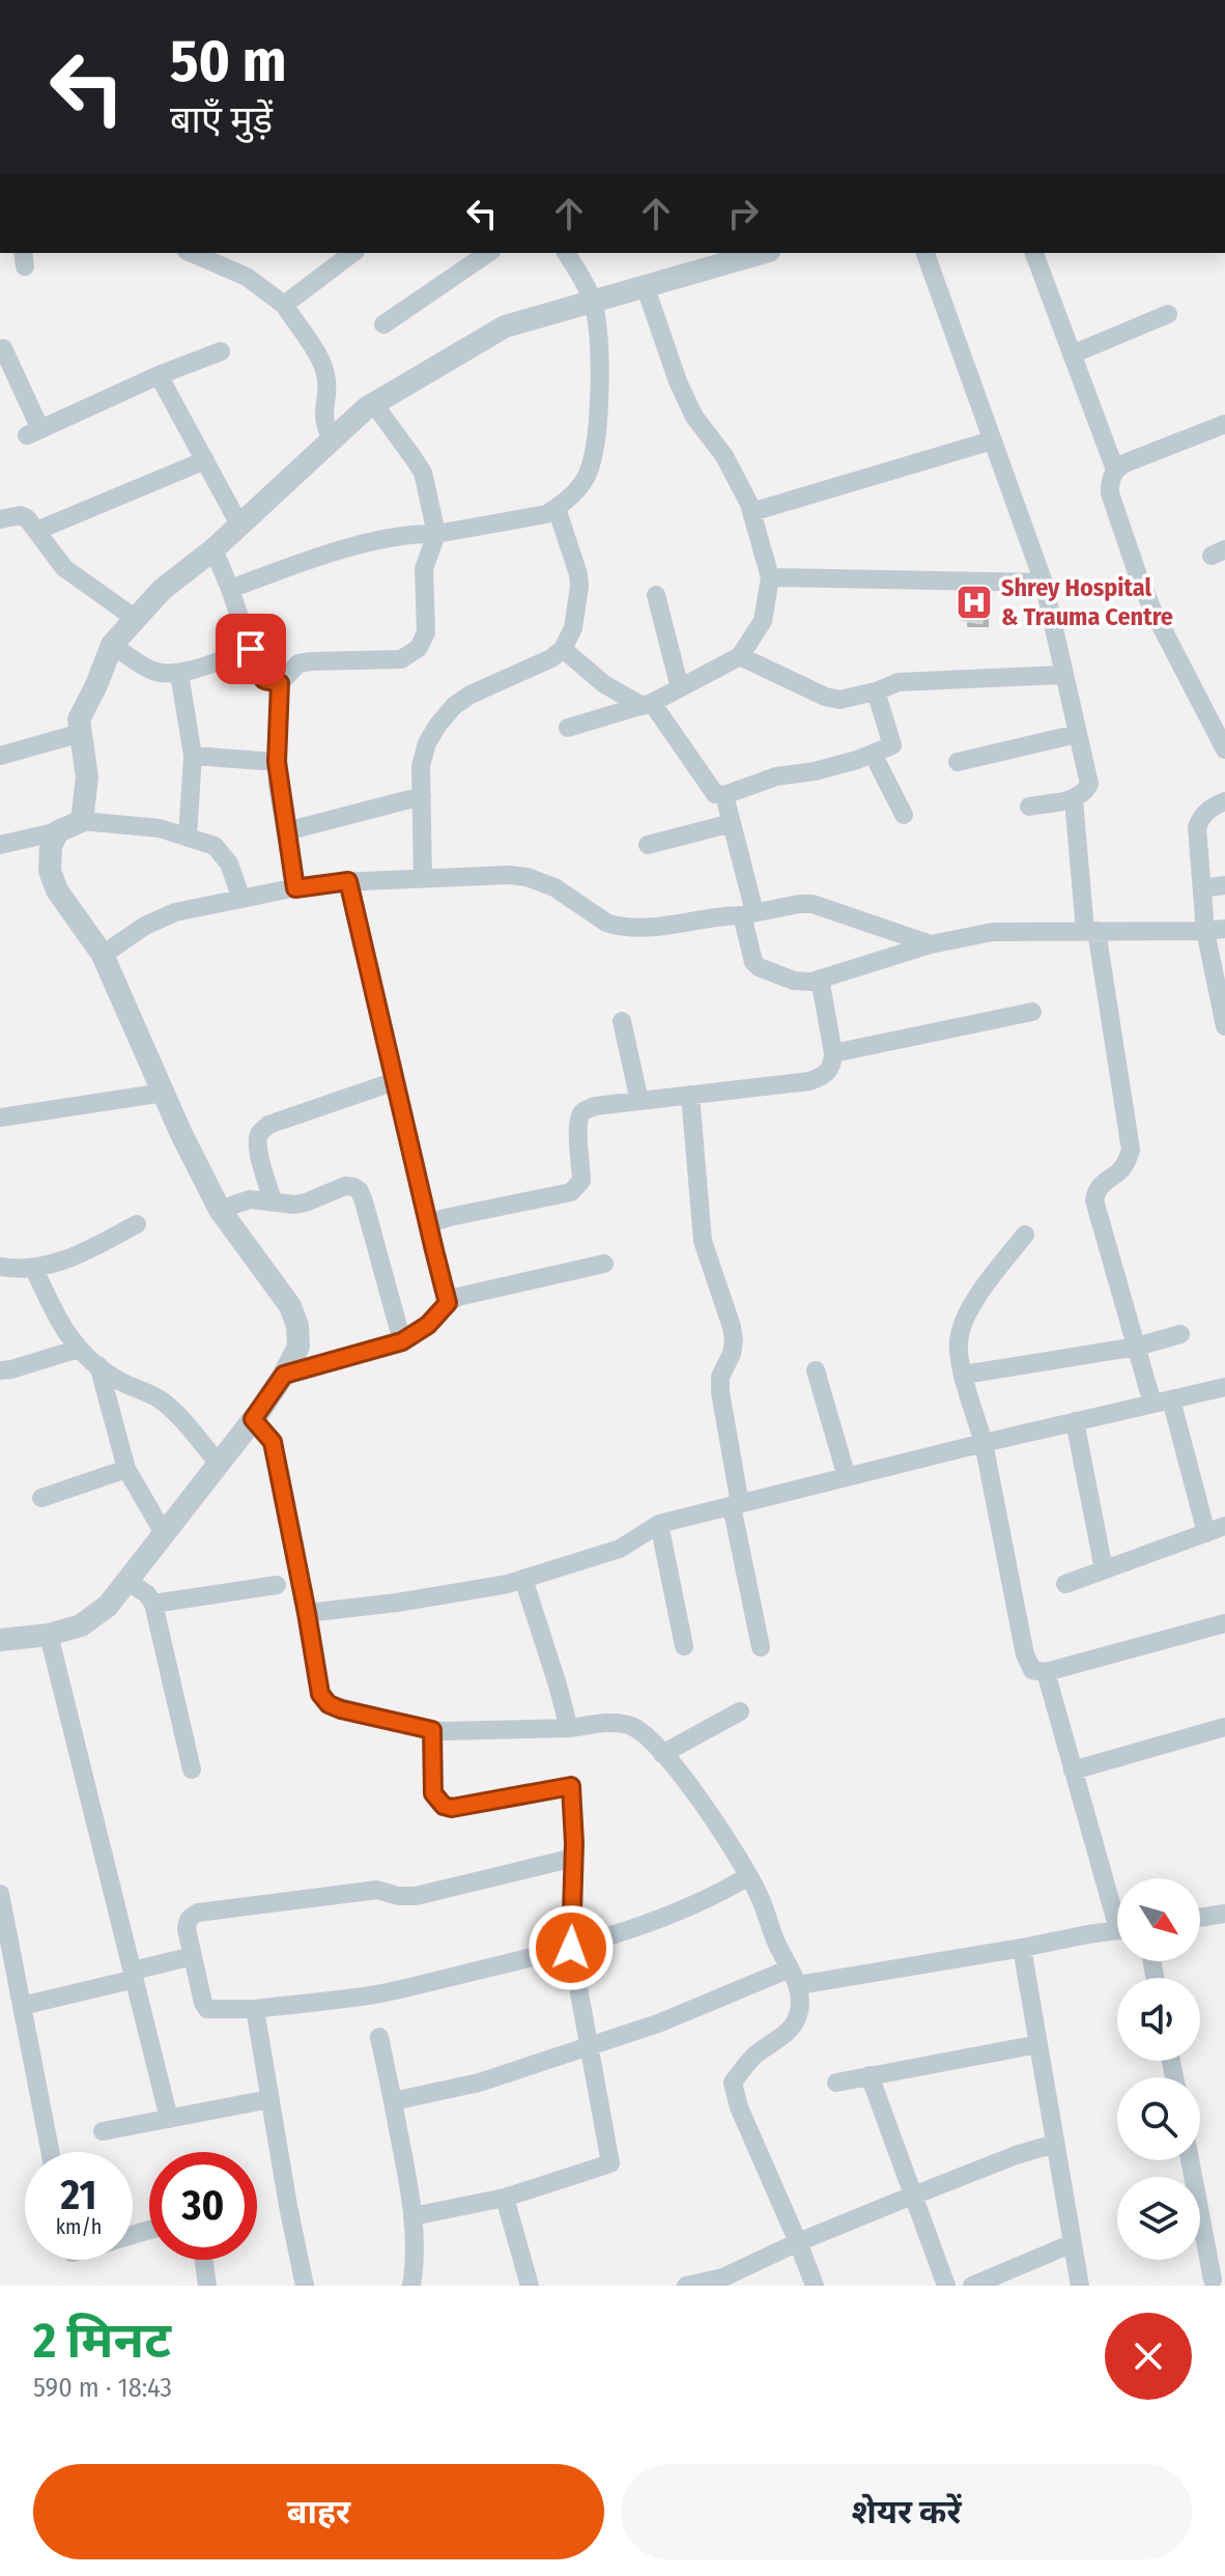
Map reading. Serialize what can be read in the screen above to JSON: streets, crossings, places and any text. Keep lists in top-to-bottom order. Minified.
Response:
{"places":{"hospital":["Shrey Hospital & Trauma Centre"]},"north":"bottom right","page":{"turn":["50 m","बाएँ मुड़ें"],"speed":"21 km/h","limit":"30","heading":["2 मिनट","590 m · 18:43"],"buttons":["बाहर","शेयर करें"]}}
